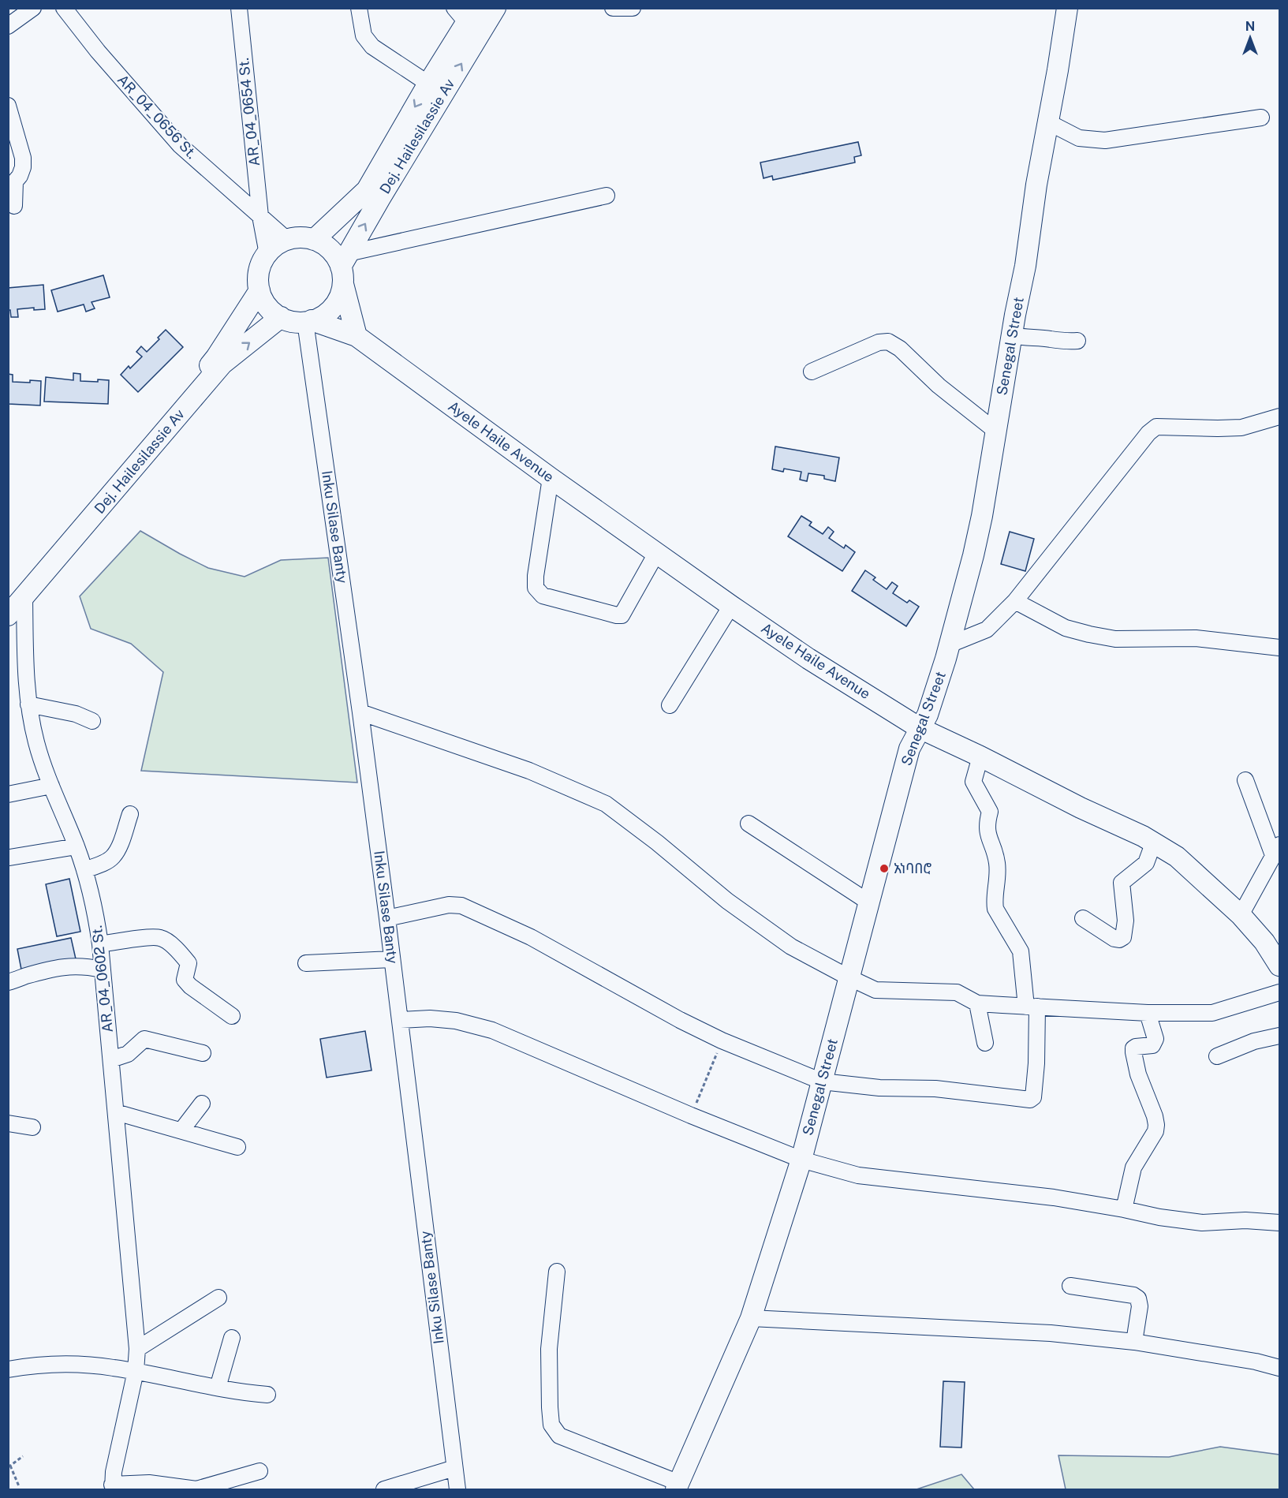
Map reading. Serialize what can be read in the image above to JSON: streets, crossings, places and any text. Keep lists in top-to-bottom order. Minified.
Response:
{"streets":{"main road":["Dej. Hailesilassie Av","Senegal Street","Ayele Haile Avenue"],"street":["AR_04_0654 St.","AR_04_0656 St.","Inku Silase Banty","AR_04_0602 St."]},"crossings":[["AR_04_0654 St.","AR_04_0656 St."],["AR_04_0654 St.","Dej. Hailesilassie Av"],["AR_04_0654 St.","Ayele Haile Avenue"],["AR_04_0654 St.","Inku Silase Banty"],["Dej. Hailesilassie Av","Ayele Haile Avenue"],["Dej. Hailesilassie Av","Inku Silase Banty"],["Dej. Hailesilassie Av","AR_04_0602 St."],["Senegal Street","Ayele Haile Avenue"],["Ayele Haile Avenue","Inku Silase Banty"]],"places":["አነባበሮ"],"north":"top"}
